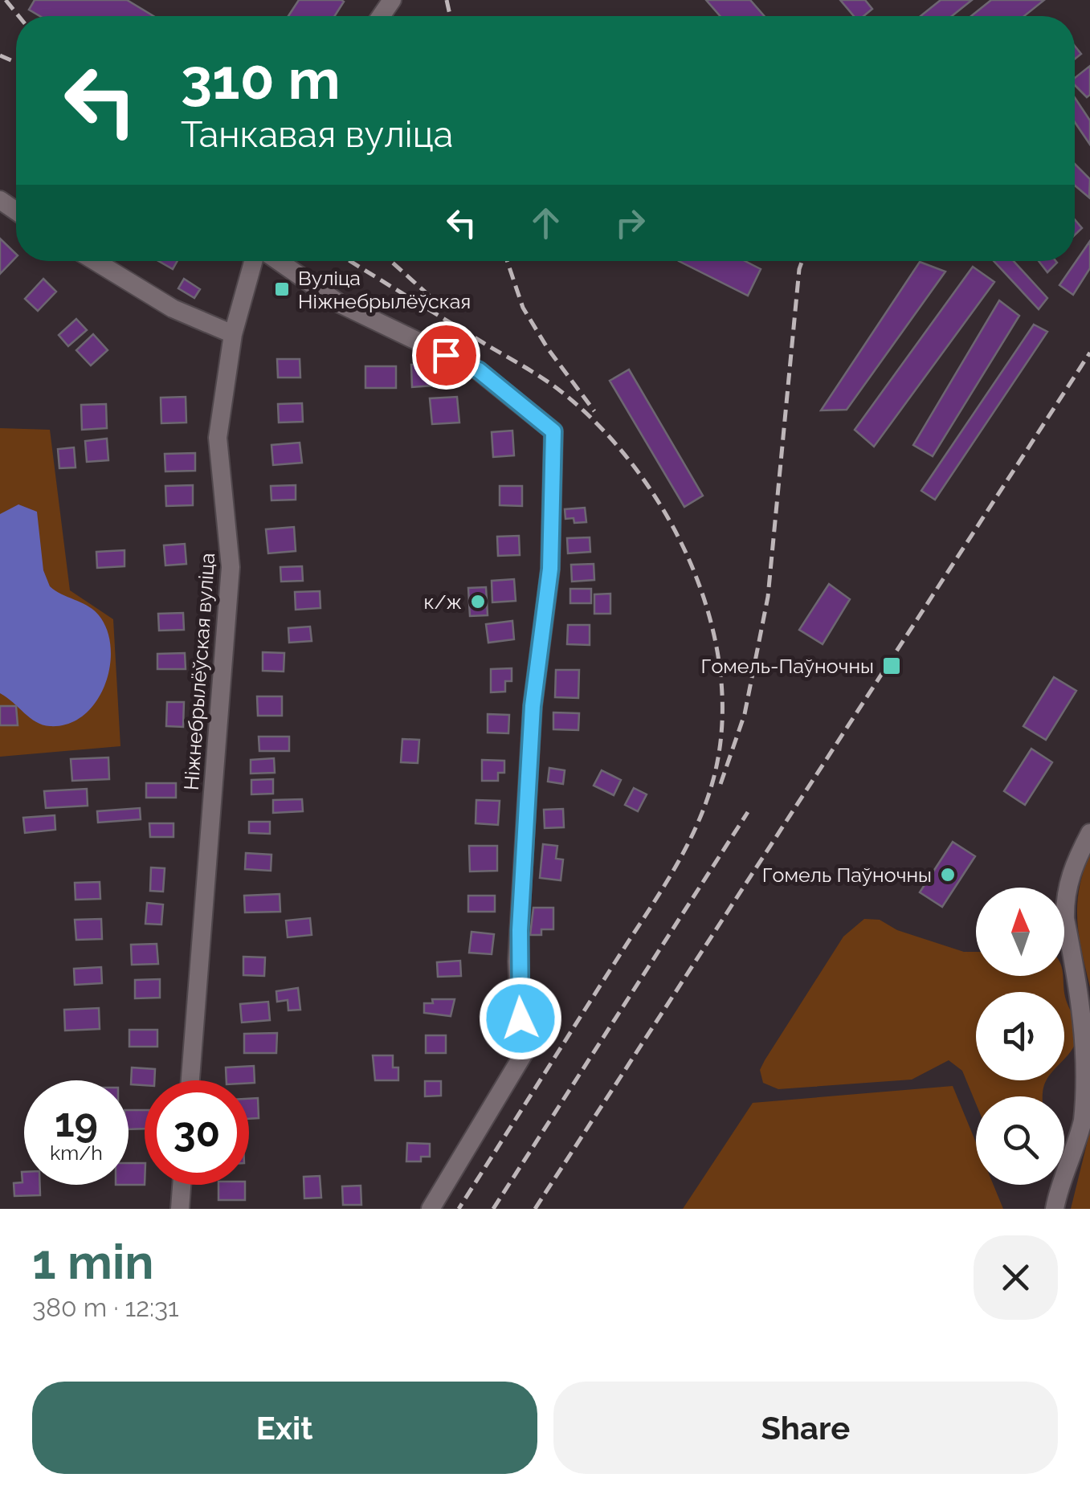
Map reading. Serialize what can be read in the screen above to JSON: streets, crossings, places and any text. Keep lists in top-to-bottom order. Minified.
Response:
{"streets":{"street":["Ніжнебрылёўская вуліца"]},"places":{"transit":["Вуліца Ніжнебрылёўская","Гомель-Паўночны"],"other":["к/ж","Гомель Паўночны"]},"north":"top","page":{"turn":["310 m","Танкавая вуліца"],"speed":"19 km/h","limit":"30","heading":["1 min","380 m · 12:31"],"buttons":["Exit","Share"]}}
